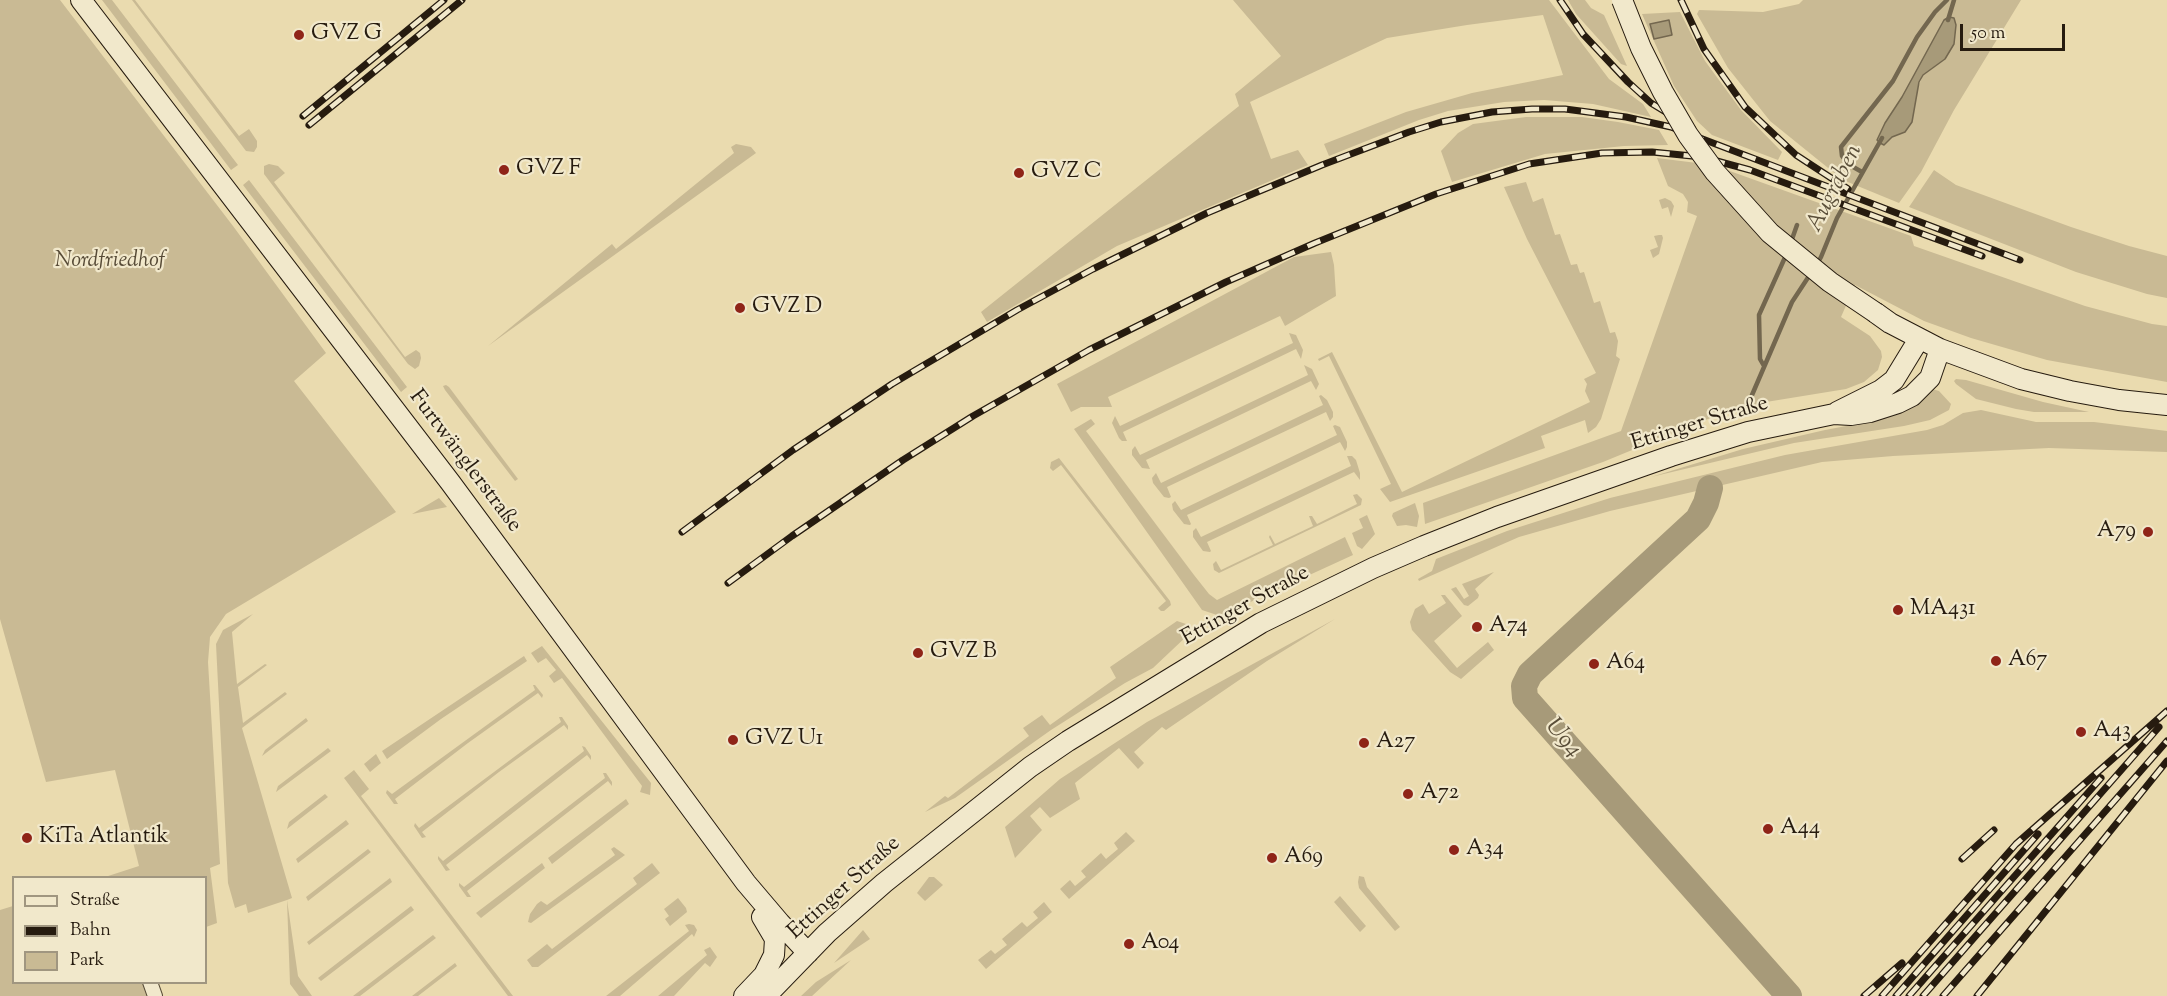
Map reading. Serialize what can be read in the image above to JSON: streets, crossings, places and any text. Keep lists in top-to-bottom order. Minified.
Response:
{"streets":{"main road":["Ettinger Straße","Furtwänglerstraße"]},"crossings":[["Ettinger Straße","Furtwänglerstraße"]],"water":["Augraben","U94"],"parks":["Nordfriedhof"],"places":["GVZ G","GVZ F","GVZ C","GVZ D","A79","MA431","A74","GVZ B","A67","A64","A43","GVZ U1","A27","A72","A44","KiTa Atlantik","A34","A69","A04"],"legend":["Straße","Bahn","Park"],"scale_bar":"50 m"}
